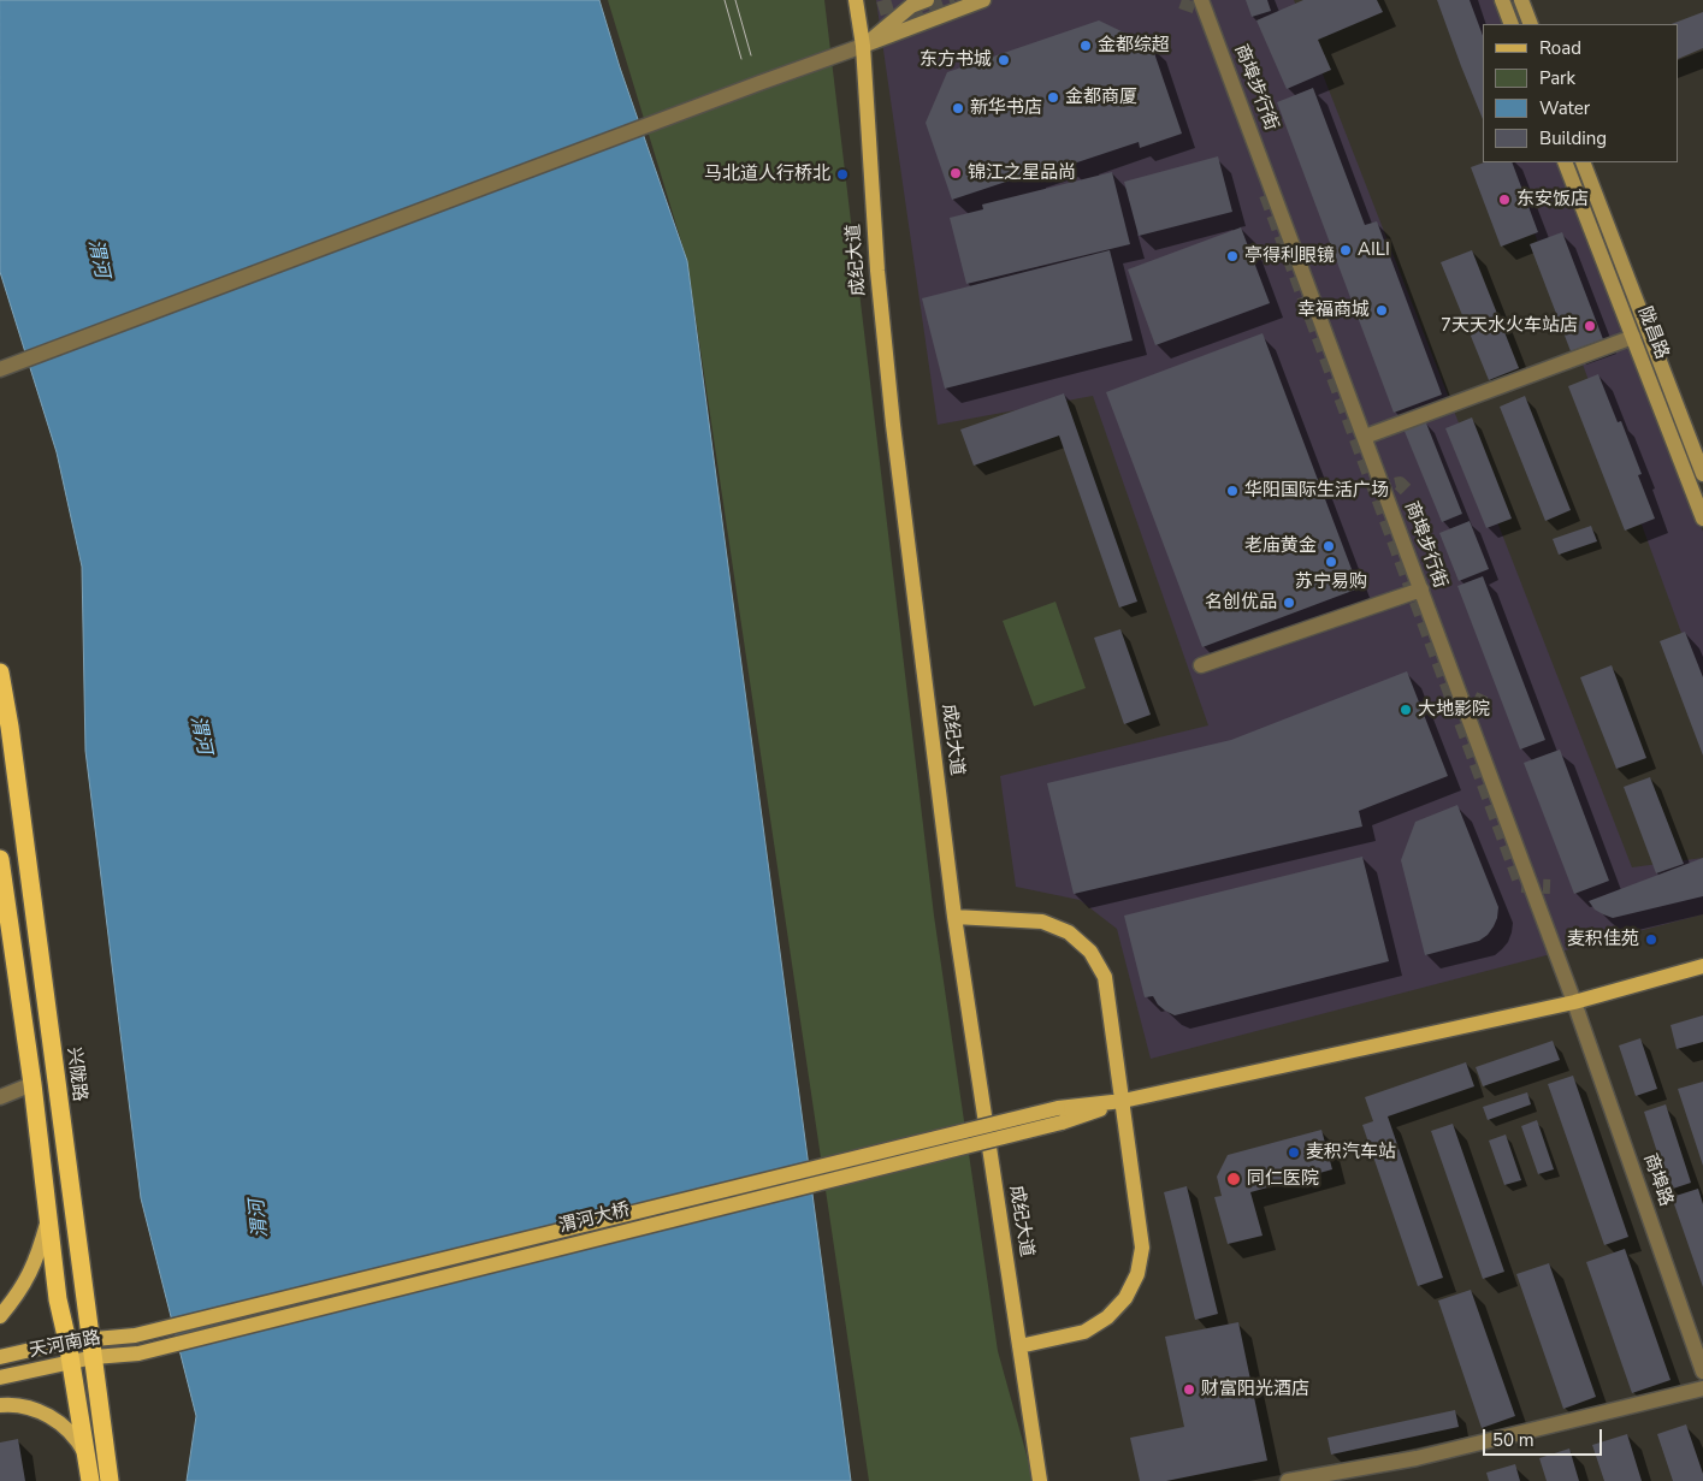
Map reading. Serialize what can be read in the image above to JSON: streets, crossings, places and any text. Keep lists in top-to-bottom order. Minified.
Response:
{"streets":{"highway":["兴陇路"],"main road":["成纪大道","陇昌路","渭河大桥","天河南路"],"street":["商埠步行街","商埠路"]},"crossings":[["商埠步行街","商埠路"],["兴陇路","天河南路"],["渭河大桥","天河南路"]],"water":["渭河"],"places":["金都综超","东方书城","金都商厦","新华书店","锦江之星品尚","马北道人行桥北","东安饭店","AILI","亭得利眼镜","幸福商城","7天天水火车站店","华阳国际生活广场","老庙黄金","苏宁易购","名创优品","大地影院","麦积佳苑","麦积汽车站","同仁医院","财富阳光酒店"],"legend":["Road","Park","Water","Building"],"scale_bar":"50 m"}
